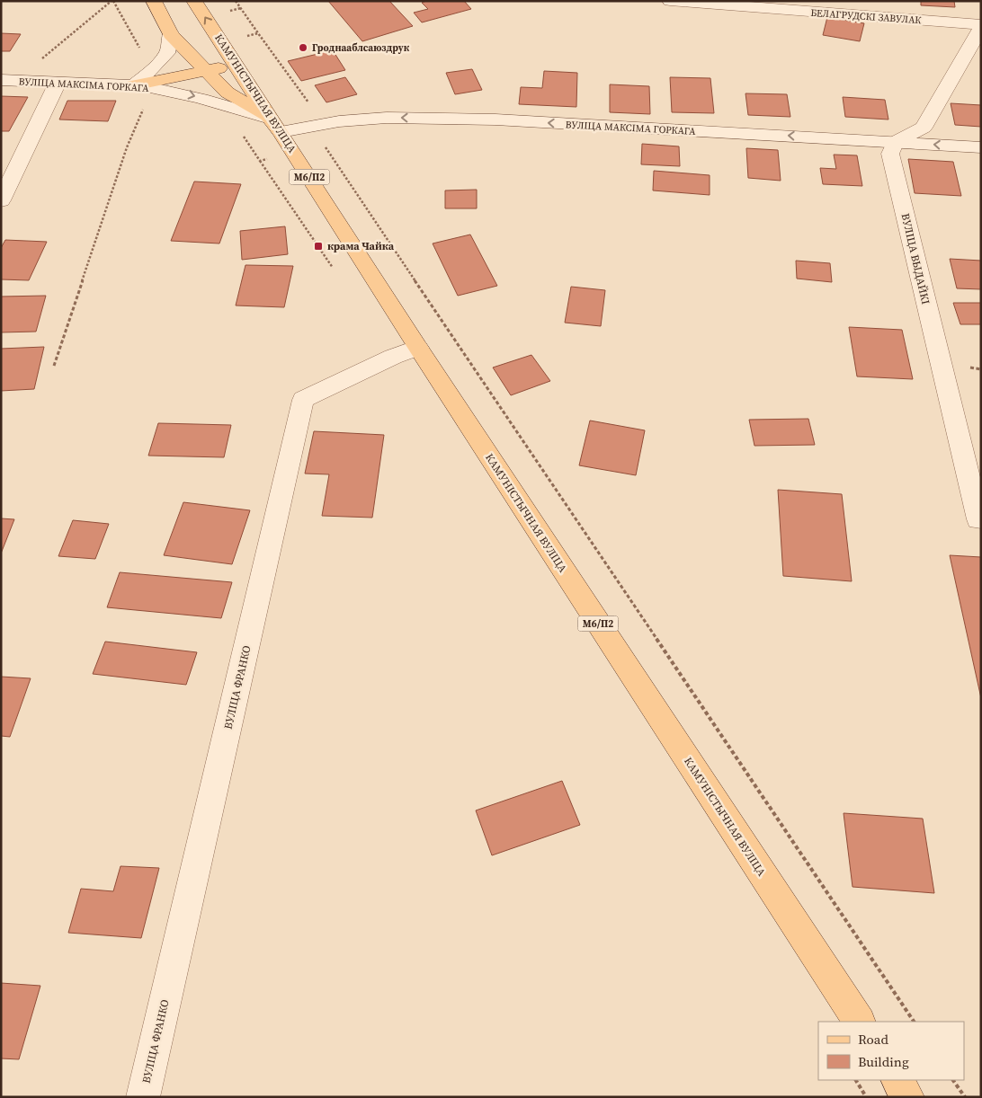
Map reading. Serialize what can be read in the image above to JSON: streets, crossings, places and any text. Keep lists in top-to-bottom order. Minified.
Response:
{"streets":{"main road":["КАМУНІСТЫЧНАЯ ВУЛІЦА","М6/П2"],"street":["БЕЛАГРУДСКІ ЗАВУЛАК","ВУЛІЦА МАКСІМА ГОРКАГА","ВУЛІЦА ВЫДАЙКІ","ВУЛІЦА ФРАНКО"]},"crossings":[["ВУЛІЦА МАКСІМА ГОРКАГА","КАМУНІСТЫЧНАЯ ВУЛІЦА"],["ВУЛІЦА МАКСІМА ГОРКАГА","М6/П2"],["ВУЛІЦА МАКСІМА ГОРКАГА","ВУЛІЦА ВЫДАЙКІ"],["КАМУНІСТЫЧНАЯ ВУЛІЦА","М6/П2"],["КАМУНІСТЫЧНАЯ ВУЛІЦА","ВУЛІЦА ФРАНКО"]],"places":{"other":["Гроднааблсаюздрук"],"transit":["крама Чайка"]},"legend":["Road","Building"]}
